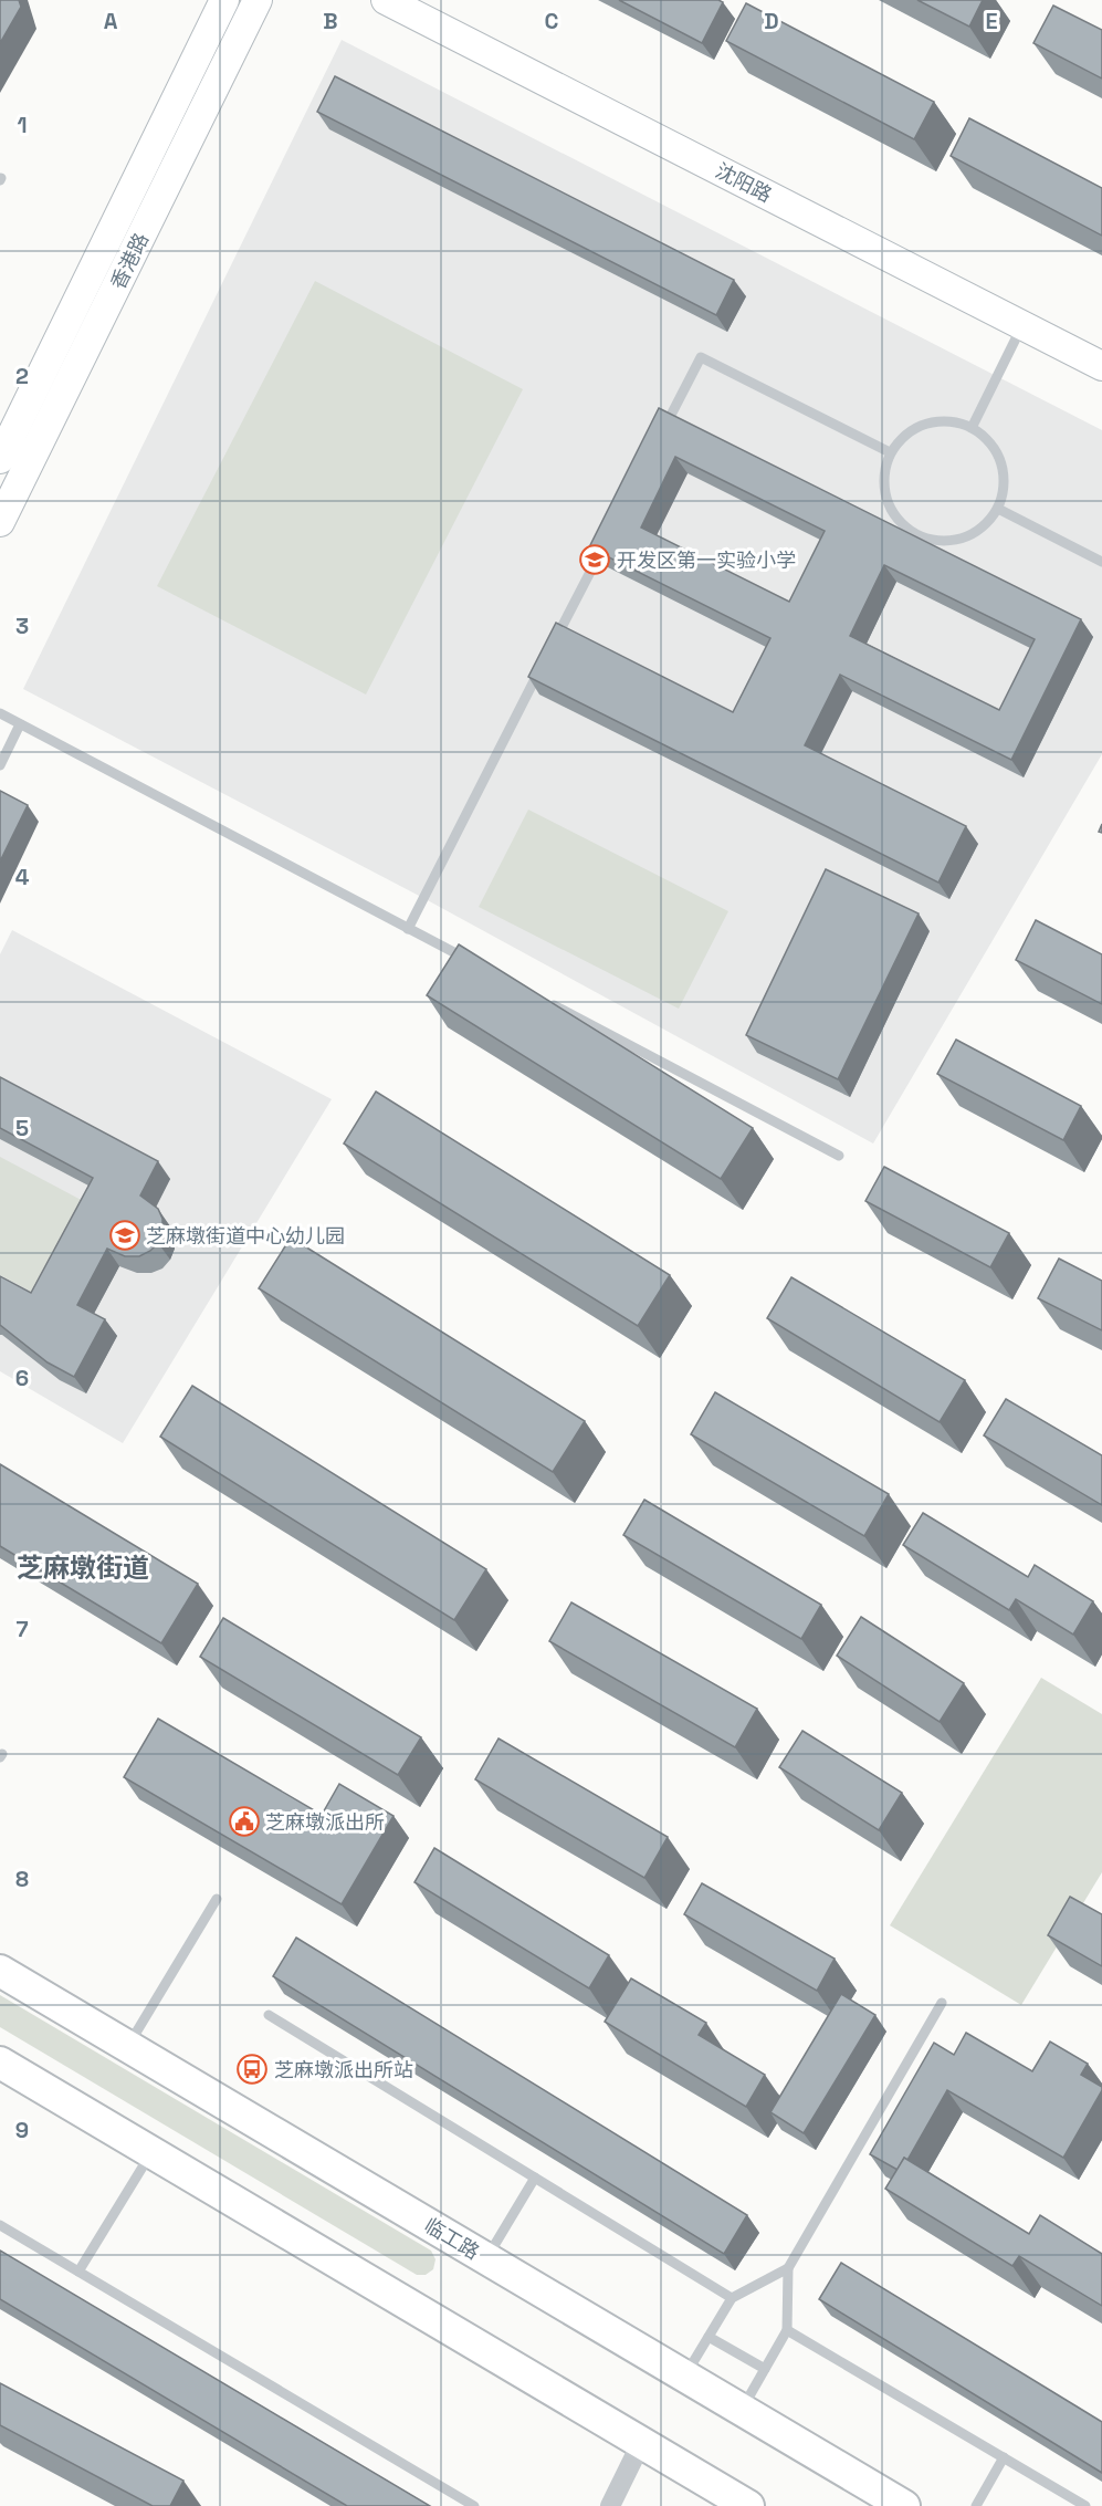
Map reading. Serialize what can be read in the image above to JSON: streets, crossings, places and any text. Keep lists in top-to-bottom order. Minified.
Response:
{"streets":{"main road":["沈阳路","香港路","临工路"]},"districts":["芝麻墩街道"],"places":{"school or university":["开发区第一实验小学","芝麻墩街道中心幼儿园"],"public building":["芝麻墩派出所"],"bus stop":["芝麻墩派出所站"]},"grid":{"columns":["A","B","C","D","E"],"rows":["1","2","3","4","5","6","7","8","9"]}}
